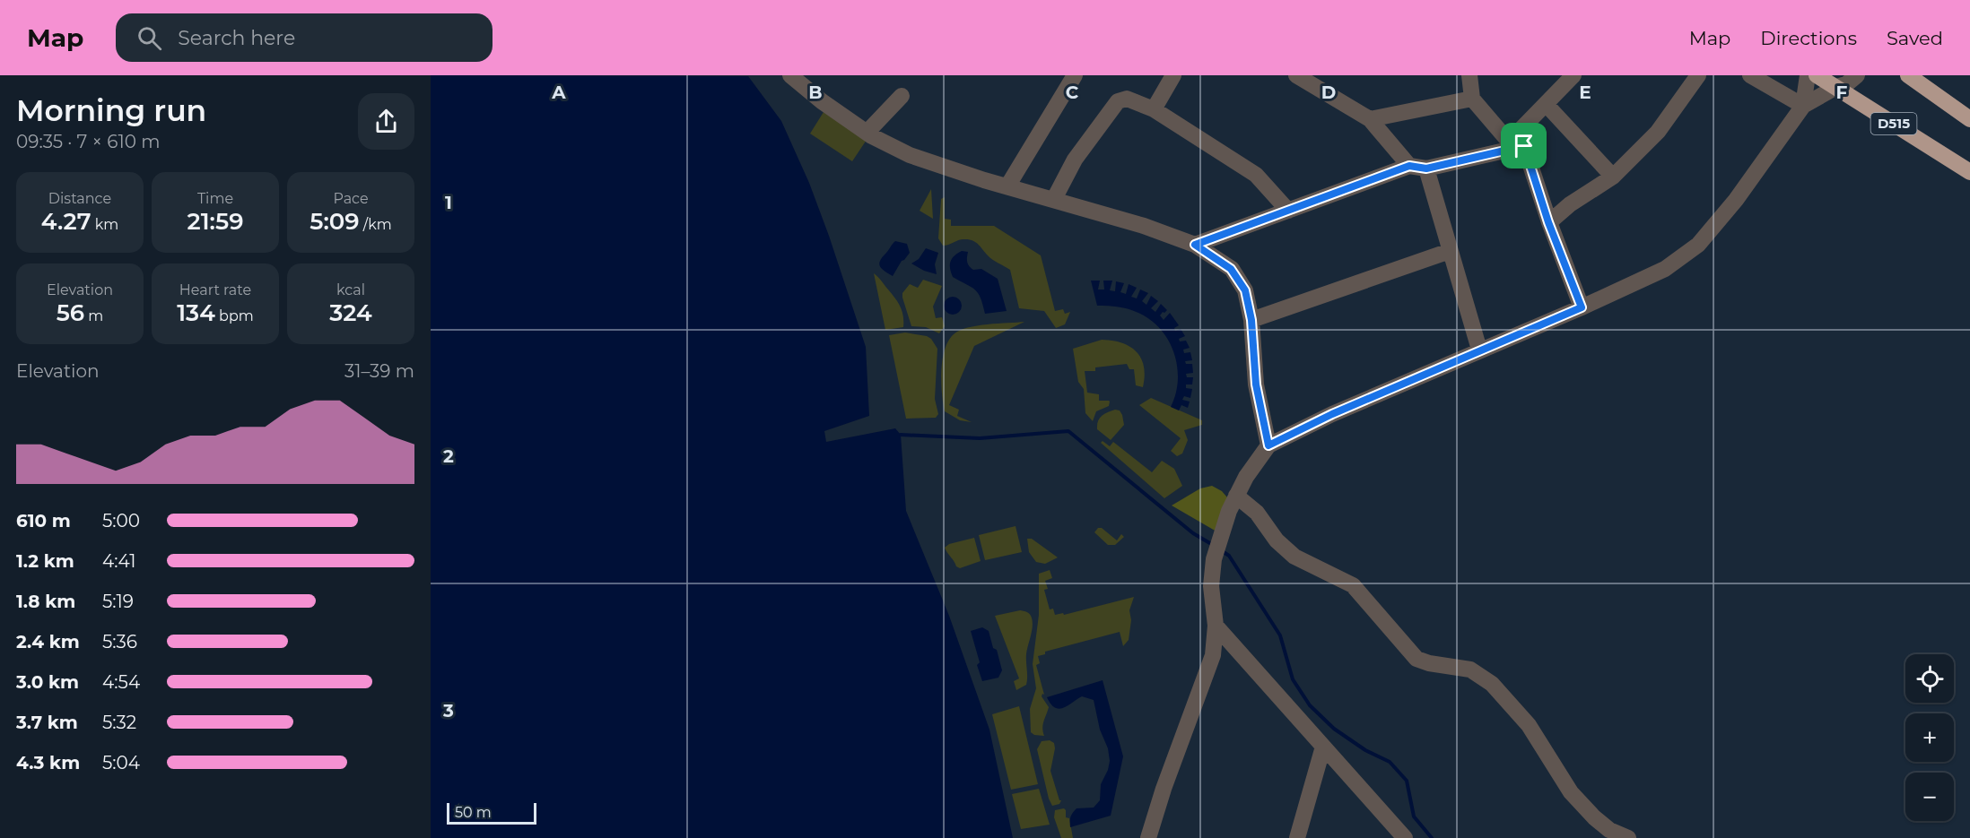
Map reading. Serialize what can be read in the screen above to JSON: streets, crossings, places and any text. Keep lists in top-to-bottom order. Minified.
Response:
{"streets":{"highway":["D515"]},"scale_bar":"50 m","page":{"header":"Map","search":"Search here","nav":["Map","Directions","Saved"],"heading":["Morning run","09:35 · 7 × 610 m"],"stats":[["Distance","4.27 km"],["Time","21:59"],["Pace","5:09 /km"],["Elevation","56 m"],["Heart rate","134 bpm"],["kcal","324"]],"chart":["Elevation","31–39 m"],"list":[{"name":"610 m","note":"5:00"},{"name":"1.2 km","note":"4:41"},{"name":"1.8 km","note":"5:19"},{"name":"2.4 km","note":"5:36"},{"name":"3.0 km","note":"4:54"},{"name":"3.7 km","note":"5:32"},{"name":"4.3 km","note":"5:04"}],"map_buttons":["+","−"],"scale":"50 m"},"grid":{"columns":["A","B","C","D","E","F"],"rows":["1","2","3"]}}
